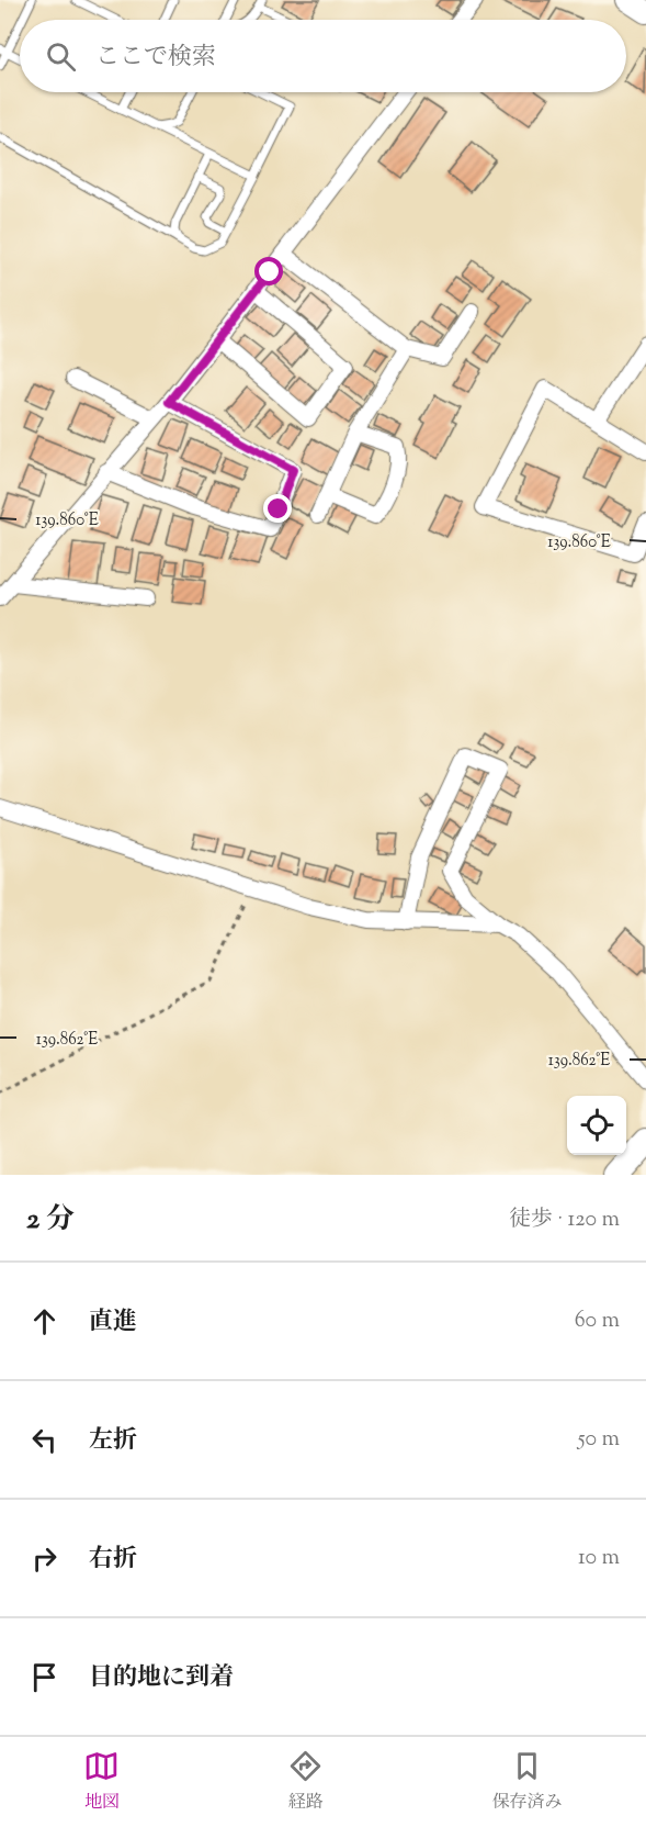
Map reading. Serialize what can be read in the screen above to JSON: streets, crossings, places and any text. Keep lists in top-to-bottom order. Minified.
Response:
{"page":{"search":"ここで検索","heading":["2 分","徒歩 · 120 m"],"list":[["直進","60 m"],["左折","50 m"],["右折","10 m"],"目的地に到着"],"nav":["地図","経路","保存済み"]},"coordinates":["139.860°E","139.862°E"]}
